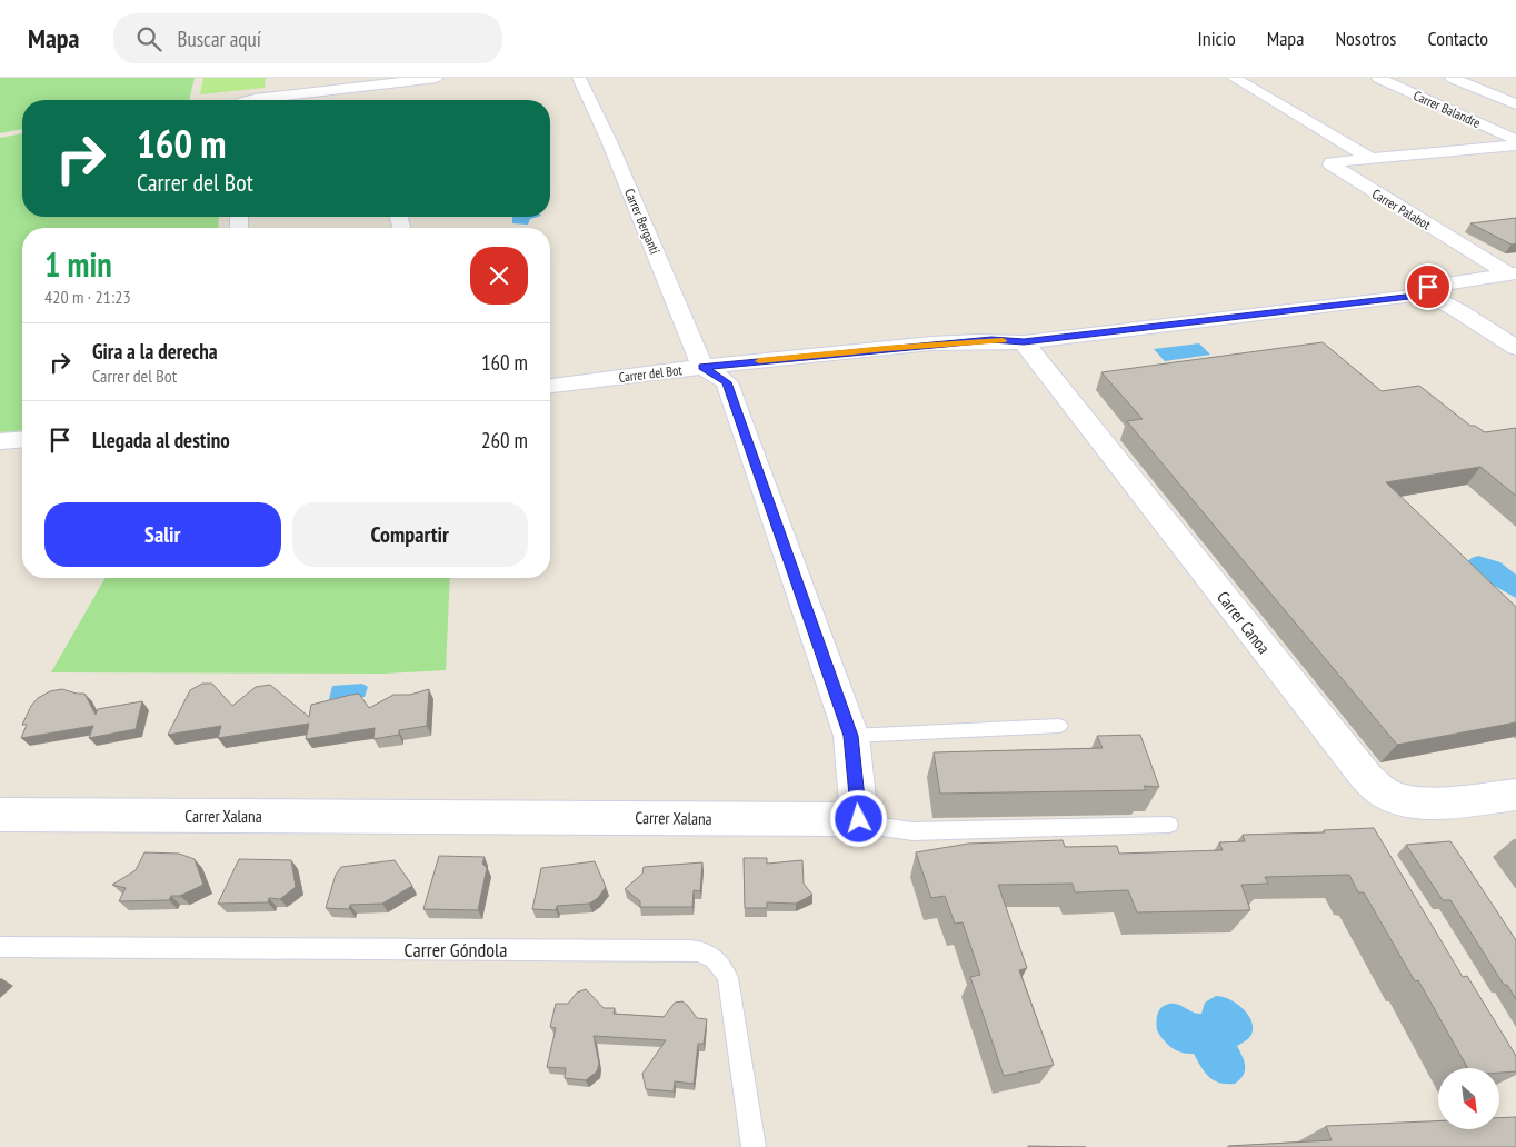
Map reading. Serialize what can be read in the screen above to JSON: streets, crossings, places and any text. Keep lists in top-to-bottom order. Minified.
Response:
{"streets":{"street":["Carrer Balandre","Carrer Palabot","Carrer Bergantí","Carrer del Bot","Carrer Canoa","Carrer Xalana"],"lane":["Carrer Góndola"]},"crossings":[["Carrer Palabot","Carrer del Bot"],["Carrer Bergantí","Carrer del Bot"],["Carrer del Bot","Carrer Canoa"]],"north":"bottom right","page":{"header":"Mapa","search":"Buscar aquí","nav":["Inicio","Mapa","Nosotros","Contacto"],"turn":["160 m","Carrer del Bot"],"heading":["1 min","420 m · 21:23"],"list":[{"name":"Gira a la derecha","note":"Carrer del Bot","value":"160 m"},{"name":"Llegada al destino","value":"260 m"}],"buttons":["Salir","Compartir"]}}
